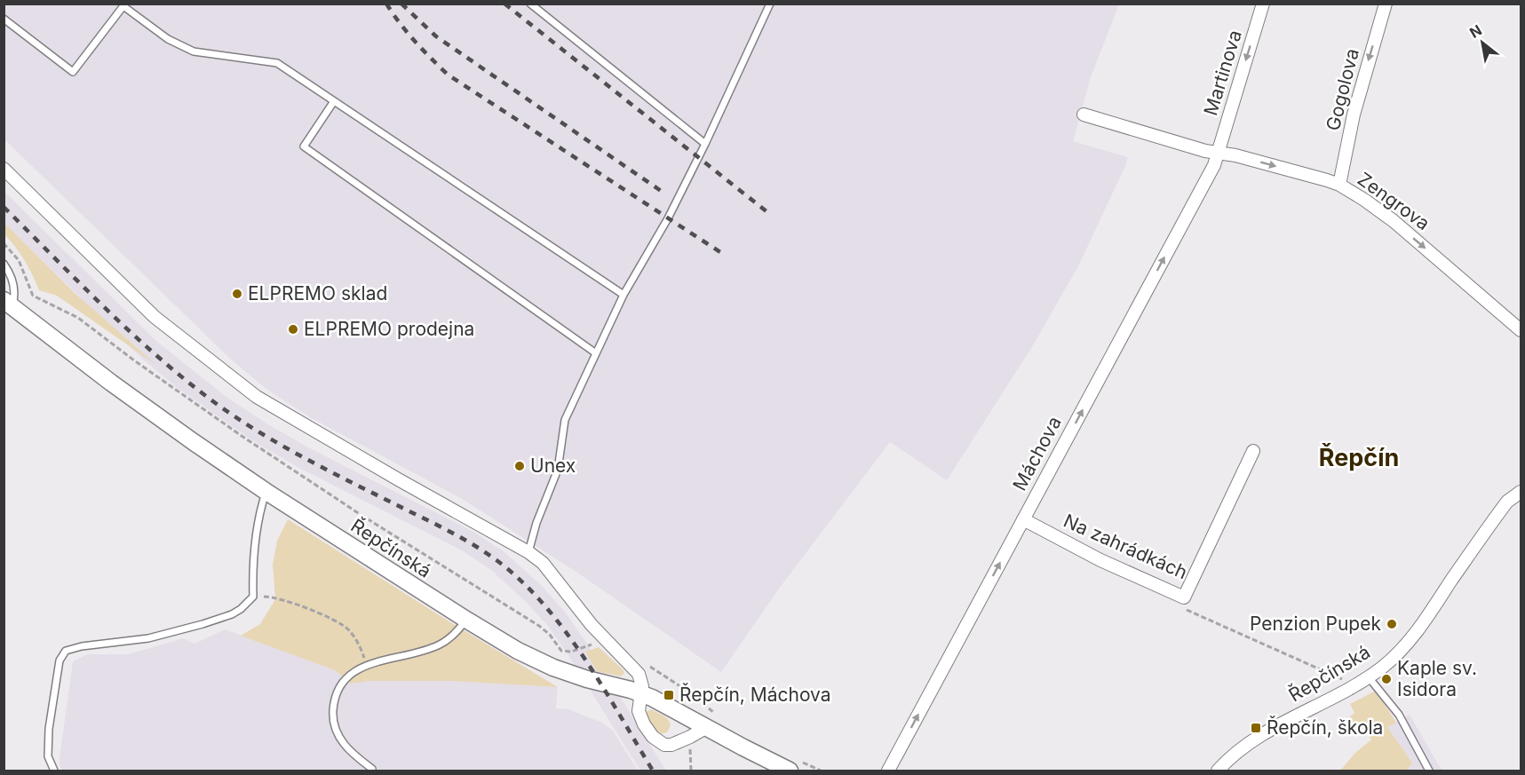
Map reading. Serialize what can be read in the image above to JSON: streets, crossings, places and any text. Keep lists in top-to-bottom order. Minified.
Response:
{"streets":{"street":["Martinova","Gogolova","Zengrova","Máchova","Na zahrádkách","Řepčínská"]},"crossings":[["Martinova","Zengrova"],["Martinova","Máchova"],["Gogolova","Zengrova"],["Zengrova","Máchova"],["Máchova","Na zahrádkách"]],"one_way":["Martinova","Gogolova","Zengrova","Máchova"],"districts":["Řepčín"],"places":{"other":["ELPREMO sklad","ELPREMO prodejna","Unex","Penzion Pupek","Kaple sv. Isidora"],"transit":["Řepčín, Máchova","Řepčín, škola"]},"north":"top left"}
